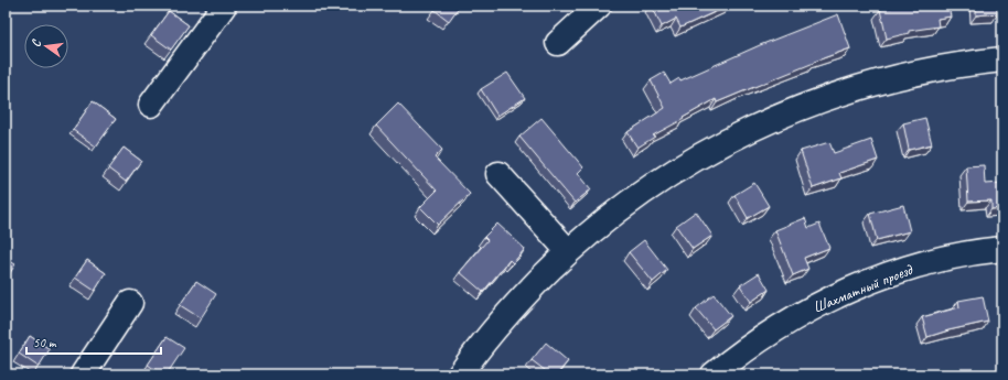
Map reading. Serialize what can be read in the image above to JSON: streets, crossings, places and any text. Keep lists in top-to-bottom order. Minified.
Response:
{"streets":{"street":["Шахматный проезд"]},"scale_bar":"50 m","north":"left"}
